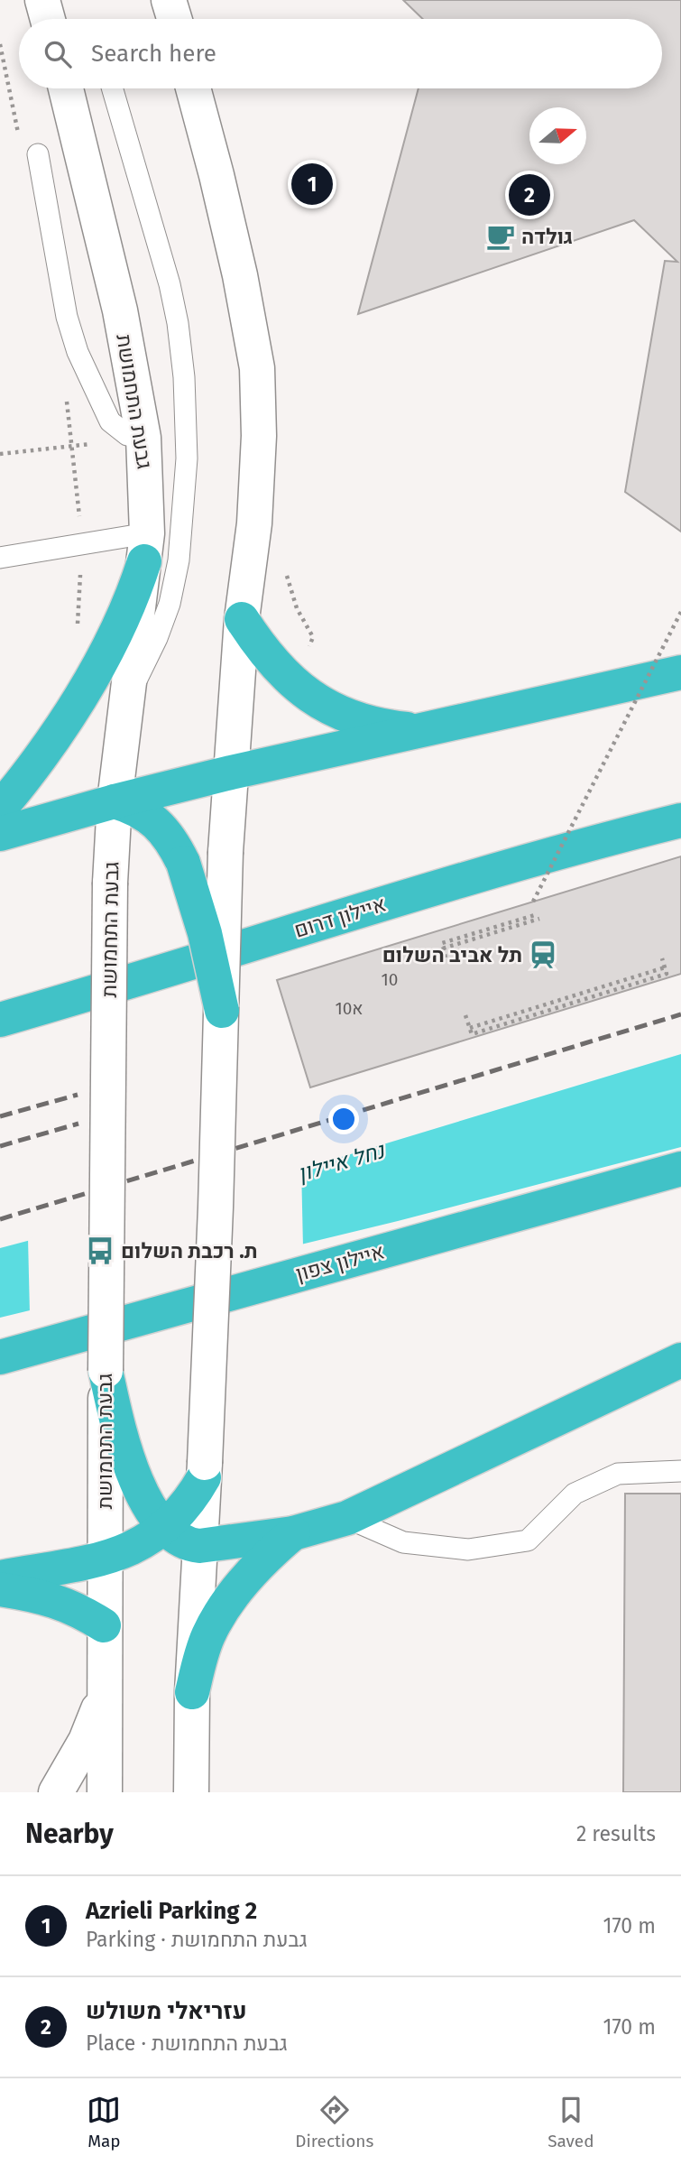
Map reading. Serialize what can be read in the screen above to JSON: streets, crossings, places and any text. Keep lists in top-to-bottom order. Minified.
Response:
{"streets":{"highway":["איילון דרום","איילון צפון"],"main road":["גבעת התחמושת"]},"water":["נחל איילון"],"places":{"cafe":["גולדה"],"station":["תל אביב השלום"],"bus stop":["ת. רכבת השלום"]},"house_numbers":["10","10א"],"north":"right","page":{"search":"Search here","pins":["1","2"],"heading":["Nearby","2 results"],"list":[{"mark":"1","name":"Azrieli Parking 2","note":"Parking · גבעת התחמושת","value":"170 m"},{"mark":"2","name":"עזריאלי משולש","note":"Place · גבעת התחמושת","value":"170 m"}],"nav":["Map","Directions","Saved"]}}
